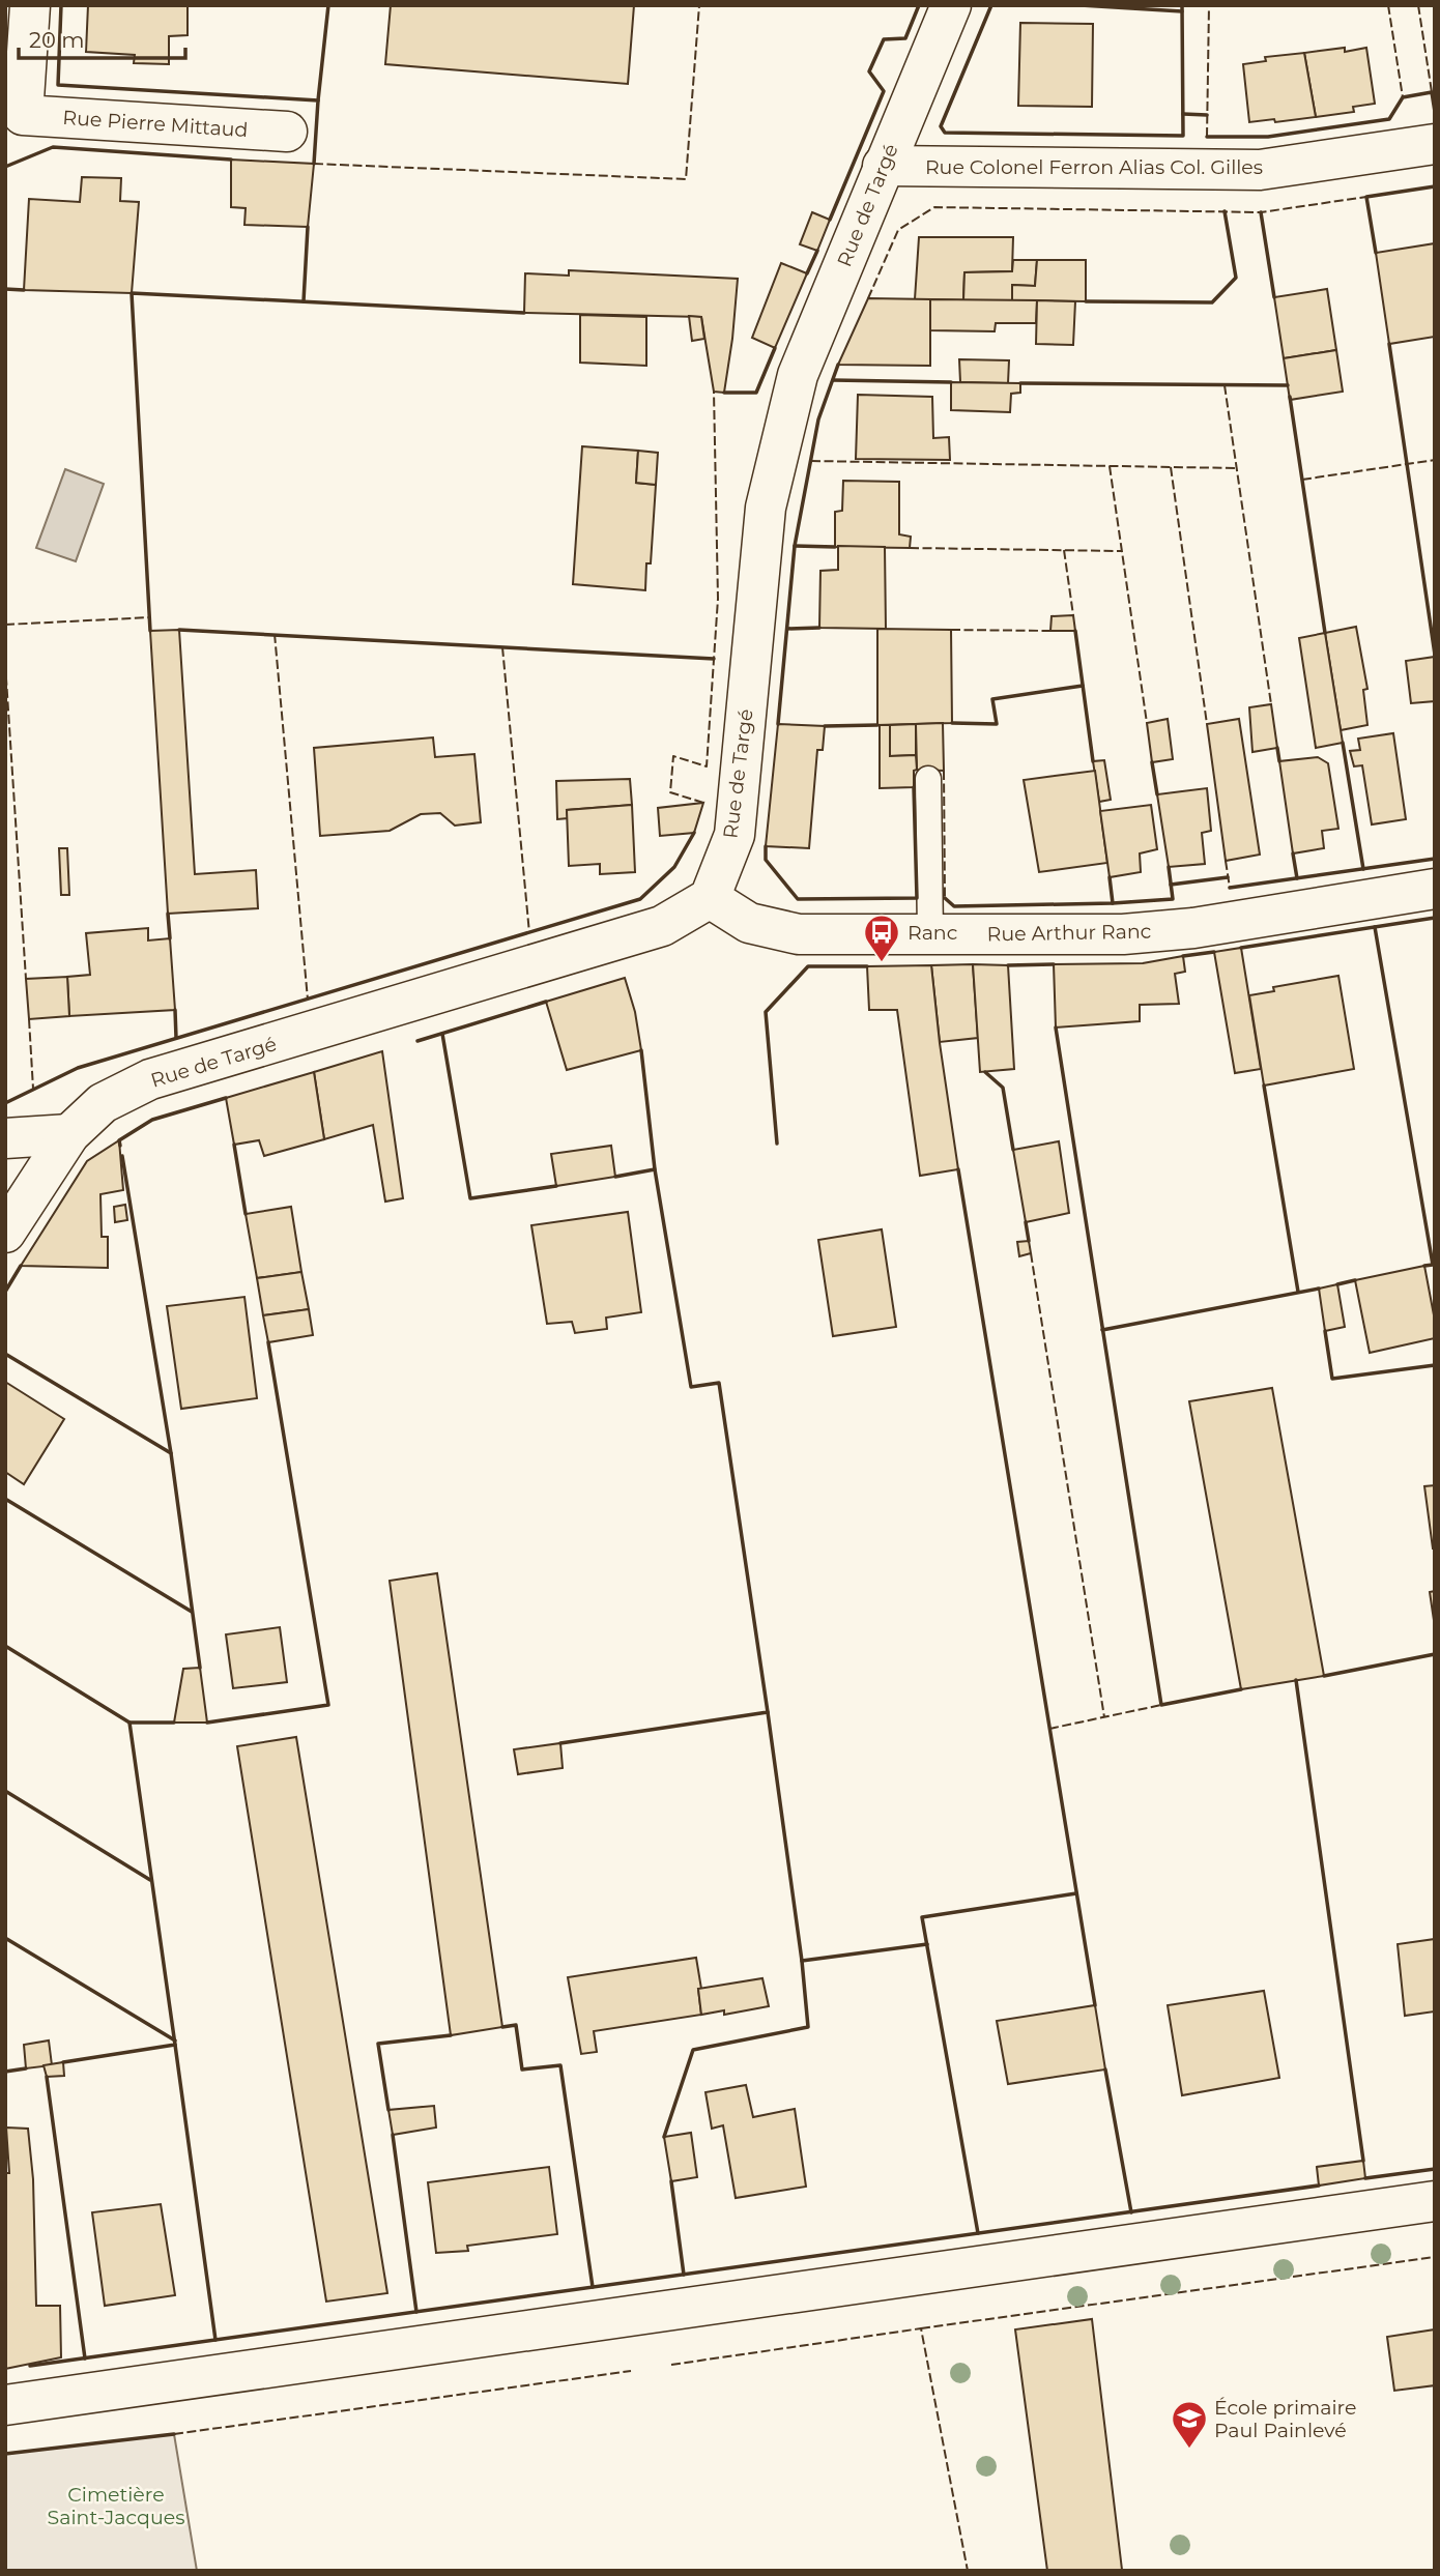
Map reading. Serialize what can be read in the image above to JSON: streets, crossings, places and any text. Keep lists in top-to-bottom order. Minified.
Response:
{"streets":{"street":["Rue Pierre Mittaud","Rue Colonel Ferron Alias Col. Gilles","Rue de Targé","Rue Arthur Ranc"]},"crossings":[["Rue Colonel Ferron Alias Col. Gilles","Rue de Targé"],["Rue de Targé","Rue Arthur Ranc"]],"parks":["Cimetière Saint-Jacques"],"places":{"bus stop":["Ranc"],"school or university":["École primaire Paul Painlevé"]},"scale_bar":"20 m"}
